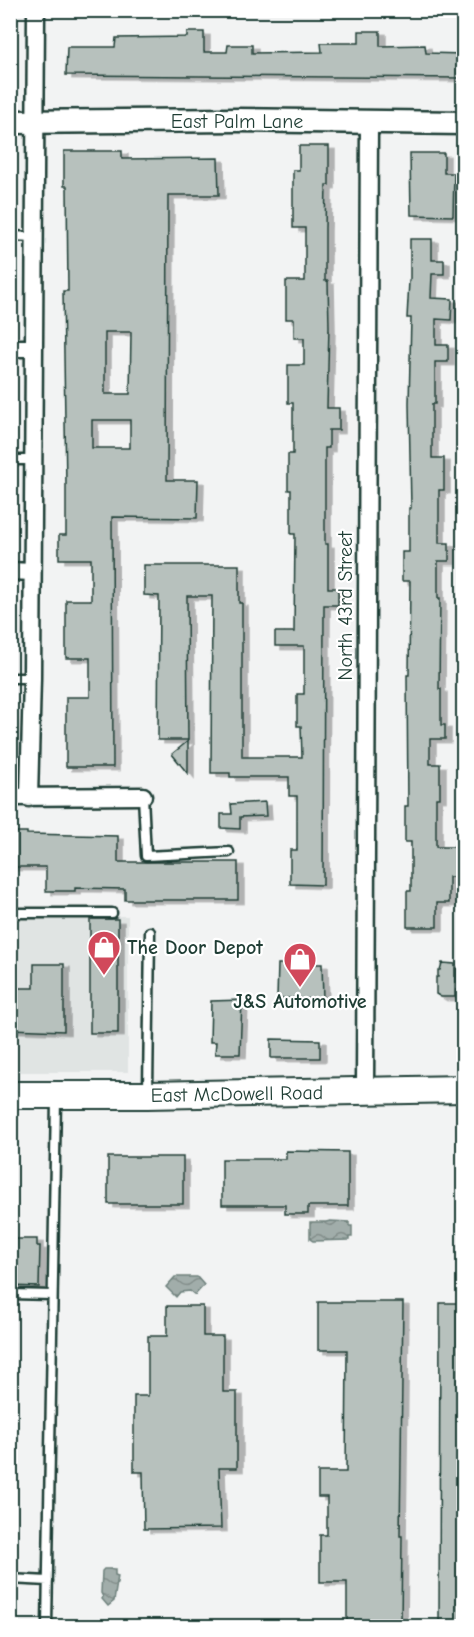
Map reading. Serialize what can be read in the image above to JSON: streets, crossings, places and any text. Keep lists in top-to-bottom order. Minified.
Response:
{"streets":{"main road":["East McDowell Road"],"street":["East Palm Lane","North 43rd Street"]},"crossings":[["East Palm Lane","North 43rd Street"],["North 43rd Street","East McDowell Road"]],"places":{"shop":["The Door Depot","J&S Automotive"]}}
